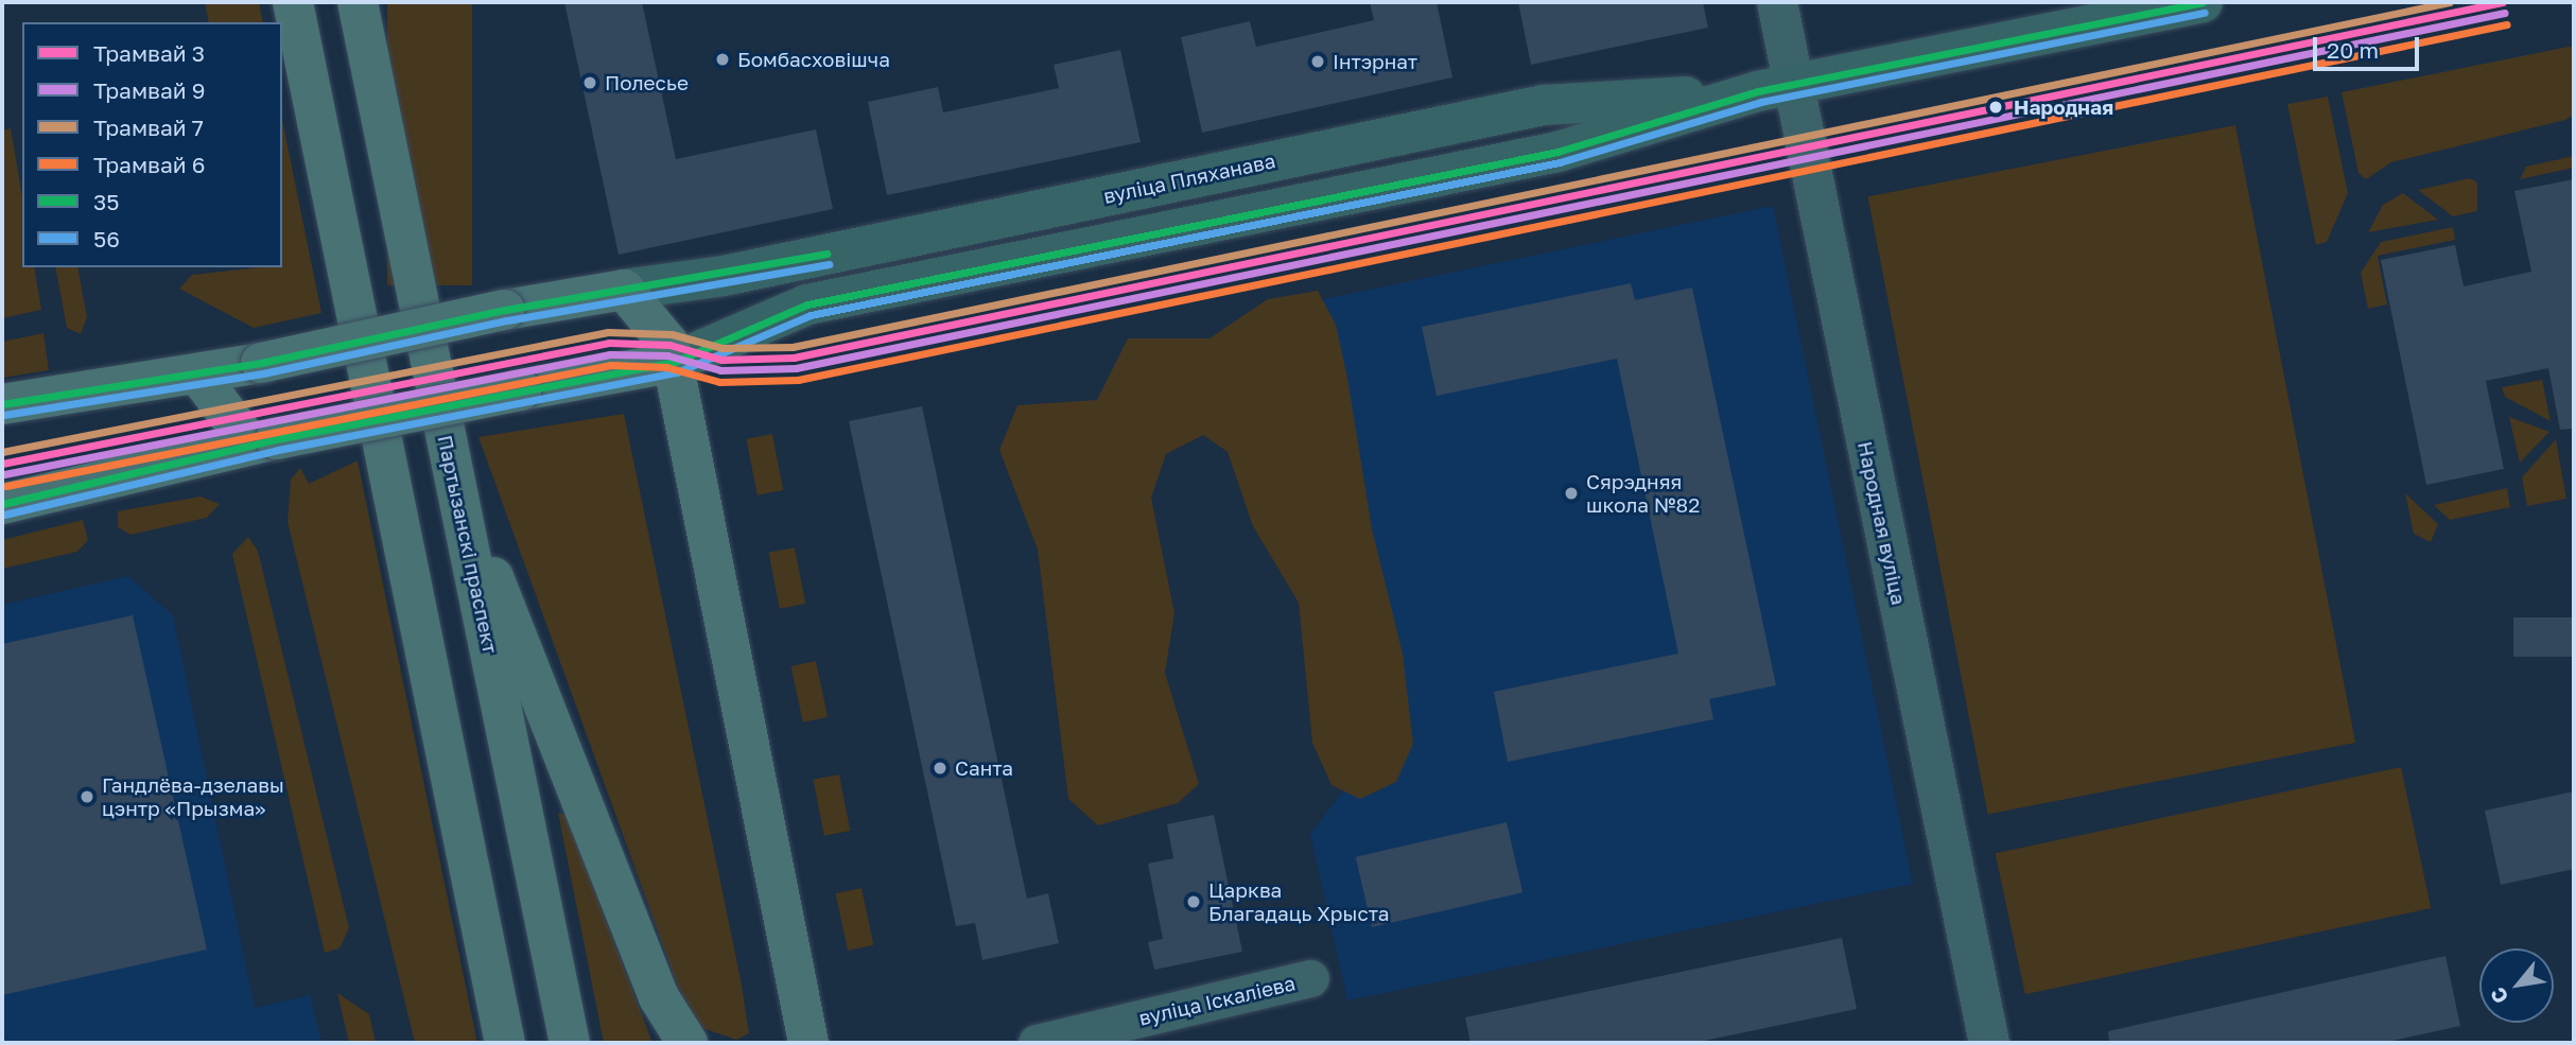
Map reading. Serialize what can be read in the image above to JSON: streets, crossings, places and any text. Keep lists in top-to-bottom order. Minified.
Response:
{"streets":{"main road":["вуліца Пляханава","Партызанскі праспект"],"street":["Народная вуліца","вуліца Іскаліева"]},"crossings":[["вуліца Пляханава","Народная вуліца"]],"places":["Бомбасховішча","Інтэрнат","Полесье","Народная","Сярэдняя школа №82","Санта","Гандлёва-дзелавы цэнтр «Прызма»","Царква Благадаць Хрыста"],"lines":["tram line 3","tram line 7","transit line 35","tram line 9","transit line 56","tram line 6"],"legend":["Трамвай 3","Трамвай 9","Трамвай 7","Трамвай 6","35","56"],"scale_bar":"20 m","north":"bottom left"}
